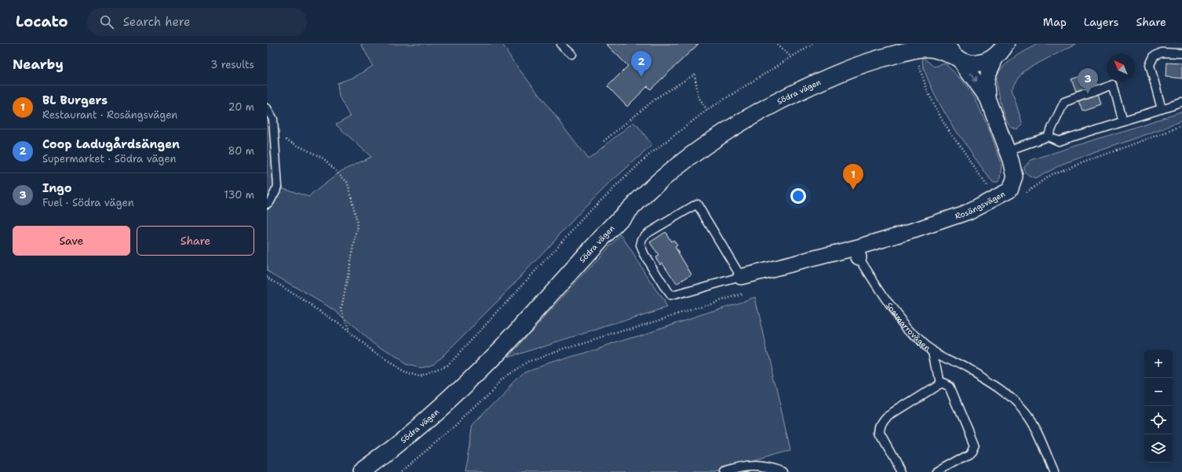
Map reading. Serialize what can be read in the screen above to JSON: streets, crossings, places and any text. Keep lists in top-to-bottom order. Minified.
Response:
{"streets":{"main road":["Södra vägen"],"street":["Rosängsvägen"],"lane":["Sommarrovägen"]},"crossings":[["Södra vägen","Rosängsvägen"],["Rosängsvägen","Sommarrovägen"]],"north":"top left","page":{"header":"Locato","search":"Search here","nav":["Map","Layers","Share"],"heading":["Nearby","3 results"],"pins":["2","3","1"],"list":[{"mark":"1","name":"BL Burgers","note":"Restaurant · Rosängsvägen","value":"20 m"},{"mark":"2","name":"Coop Ladugårdsängen","note":"Supermarket · Södra vägen","value":"80 m"},{"mark":"3","name":"Ingo","note":"Fuel · Södra vägen","value":"130 m"}],"buttons":["Save","Share"],"map_buttons":["+","−"]}}
